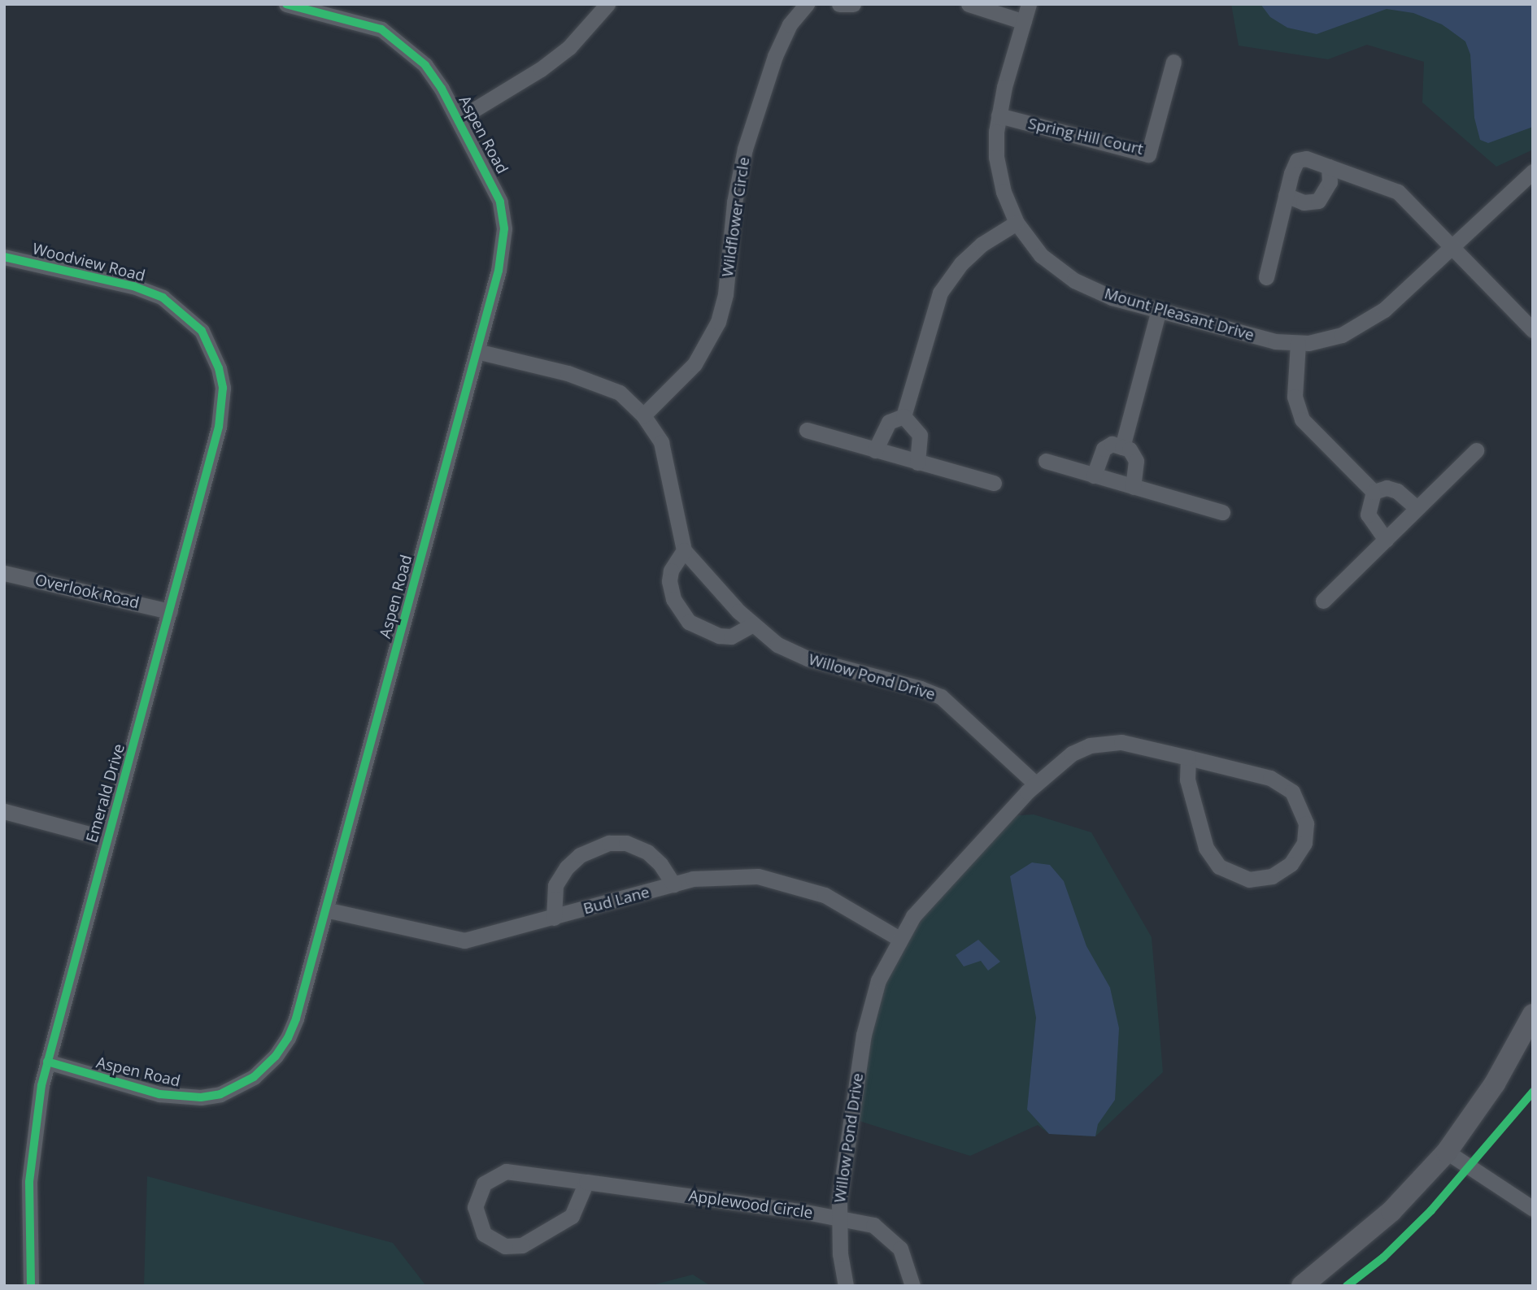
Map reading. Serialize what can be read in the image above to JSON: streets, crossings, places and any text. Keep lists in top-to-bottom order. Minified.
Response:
{"streets":{"street":["Aspen Road","Spring Hill Court","Wildflower Circle","Woodview Road","Mount Pleasant Drive","Overlook Road","Willow Pond Drive","Emerald Drive","Bud Lane","Applewood Circle"]},"crossings":[["Aspen Road","Willow Pond Drive"],["Aspen Road","Emerald Drive"],["Aspen Road","Bud Lane"],["Spring Hill Court","Mount Pleasant Drive"],["Wildflower Circle","Willow Pond Drive"],["Woodview Road","Emerald Drive"],["Overlook Road","Emerald Drive"],["Willow Pond Drive","Bud Lane"],["Willow Pond Drive","Applewood Circle"]]}
